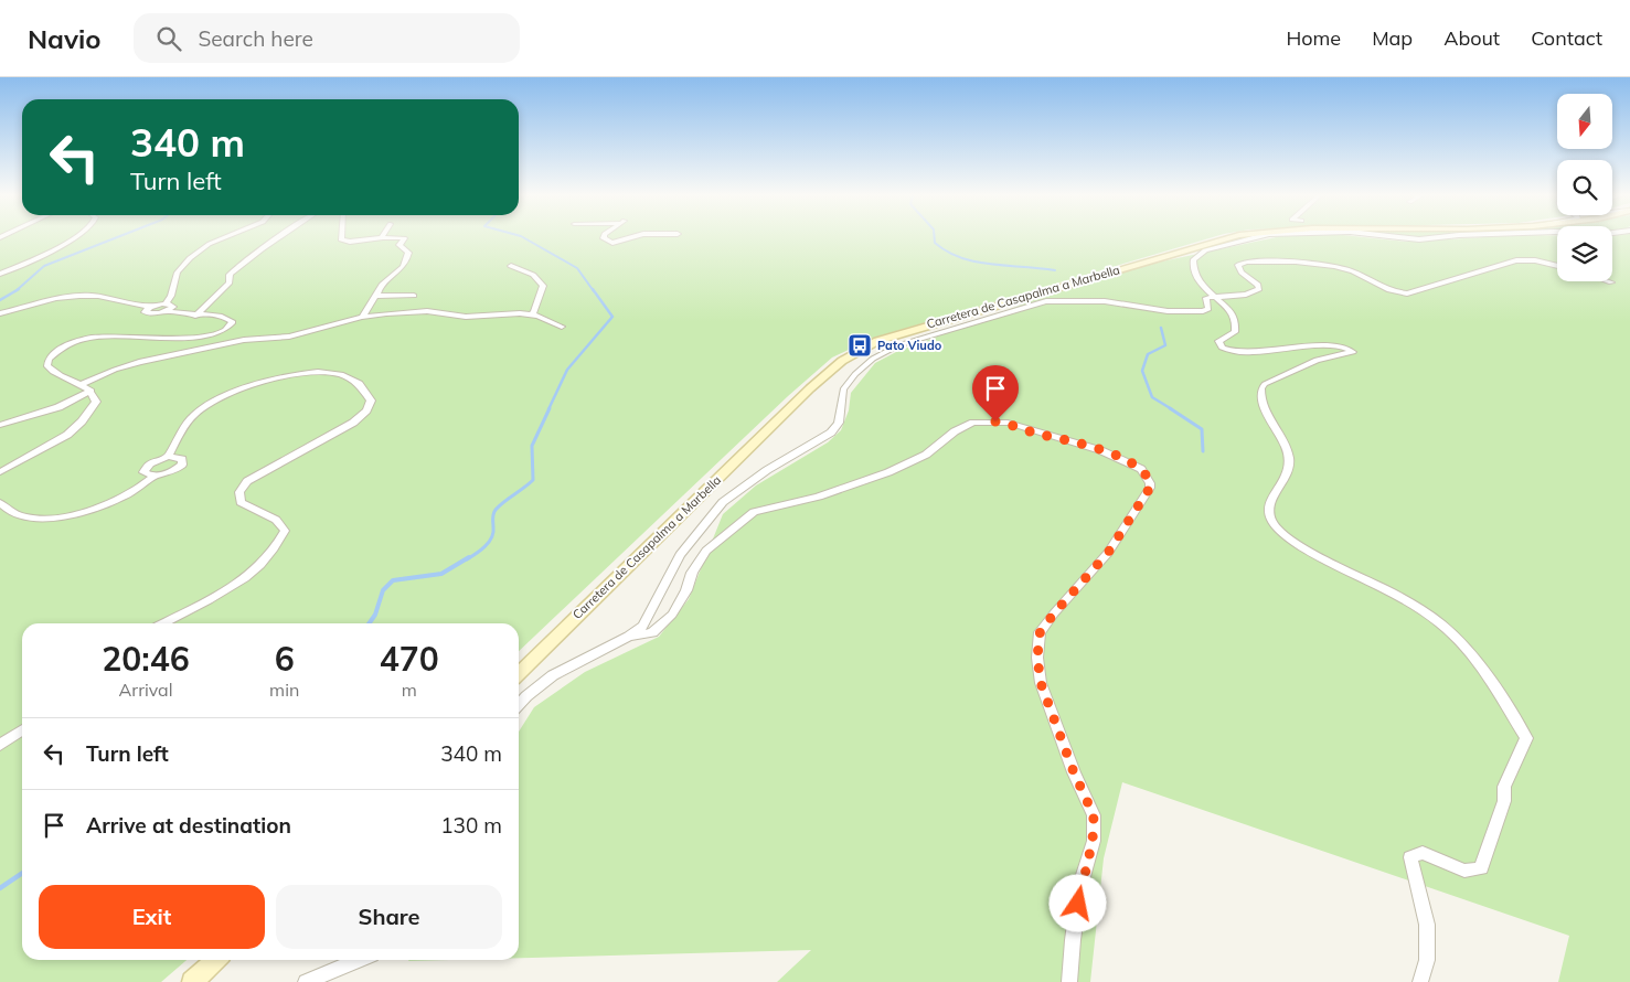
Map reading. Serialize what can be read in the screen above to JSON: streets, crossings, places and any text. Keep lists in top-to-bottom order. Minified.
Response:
{"streets":{"main road":["Carretera de Casapalma a Marbella"]},"places":{"bus stop":["Pato Viudo"]},"north":"bottom","page":{"header":"Navio","search":"Search here","nav":["Home","Map","About","Contact"],"turn":["340 m","Turn left"],"eta":["20:46","Arrival","6","min","470","m"],"list":[{"name":"Turn left","value":"340 m"},{"name":"Arrive at destination","value":"130 m"}],"buttons":["Exit","Share"]}}
